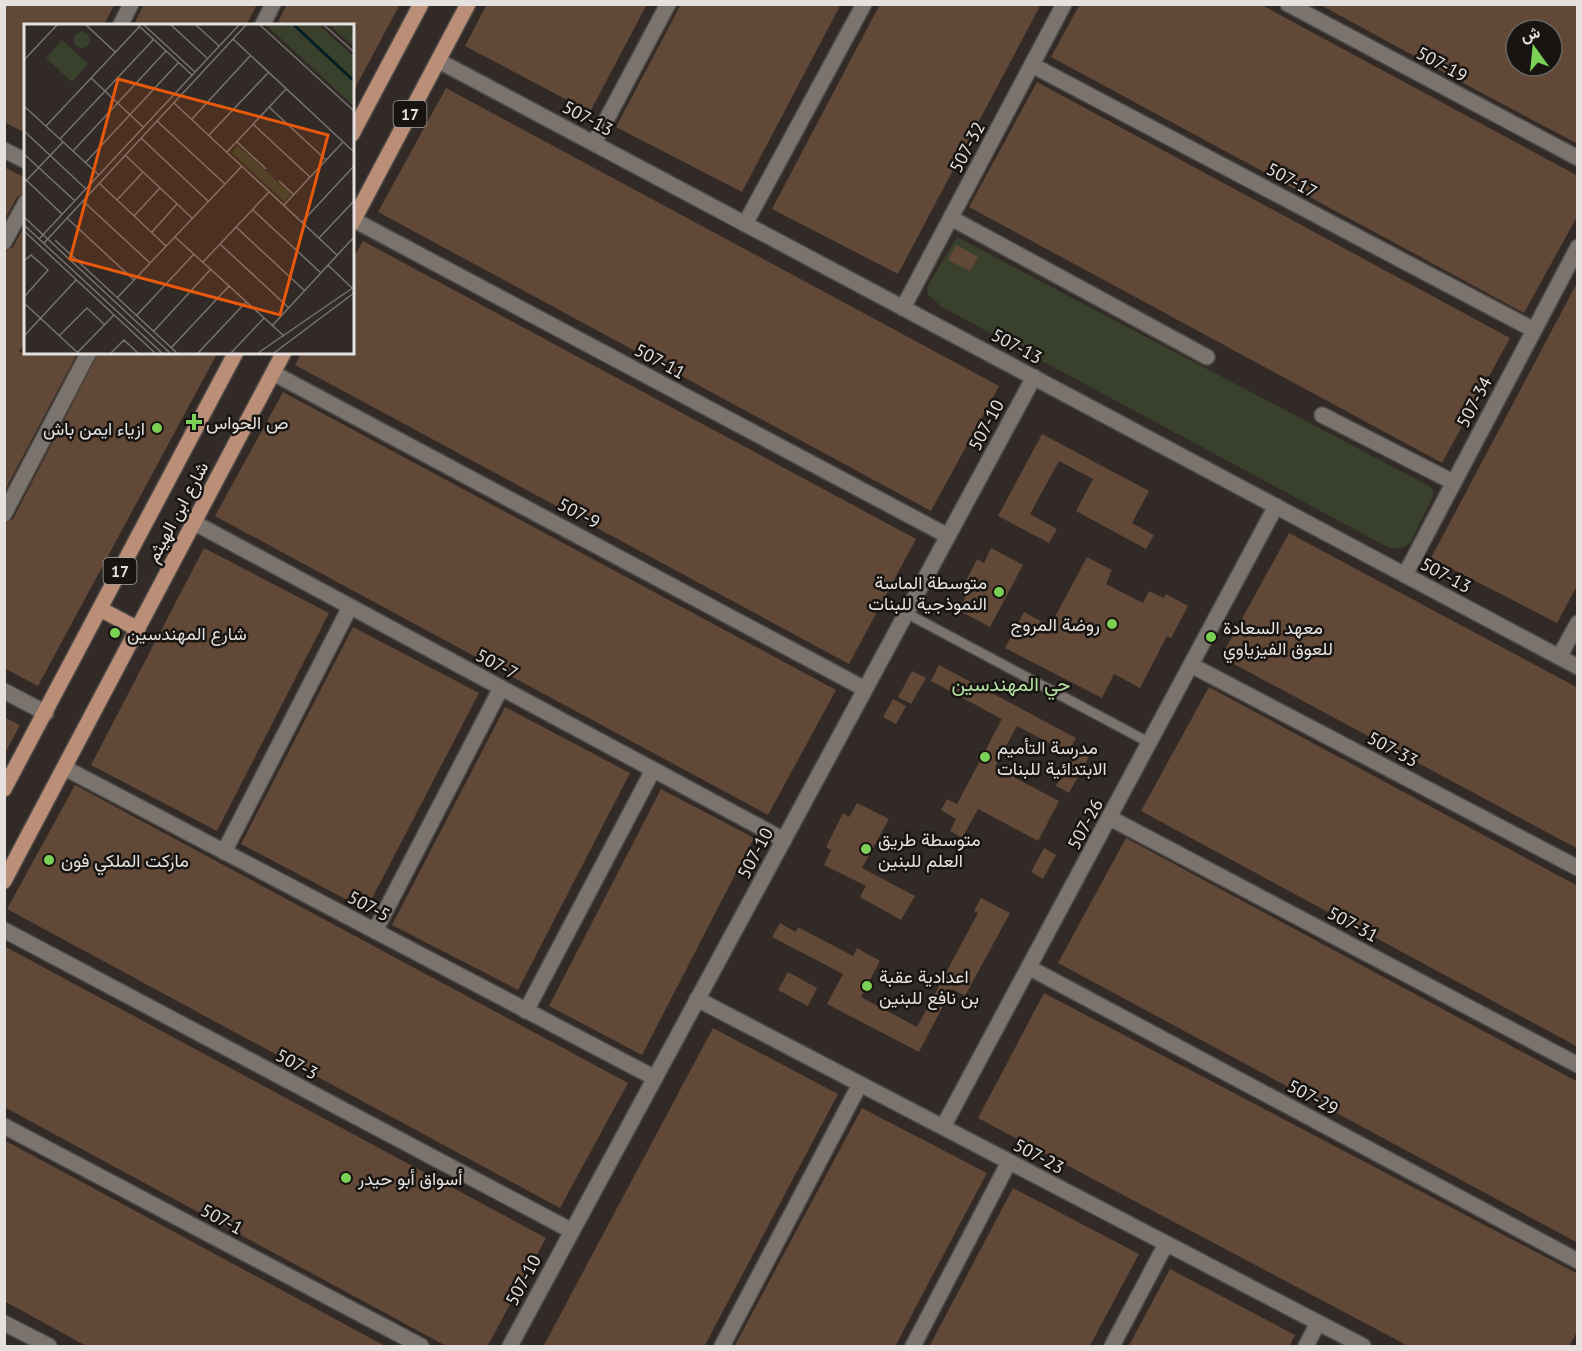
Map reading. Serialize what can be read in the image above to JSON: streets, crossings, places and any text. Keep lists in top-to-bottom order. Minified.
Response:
{"streets":{"main road":["17","شارع ابن الهيثم"],"street":["507-19","507-13","507-32","507-17","507-11","507-34","507-10","507-9","507-7","507-33","507-26","507-5","507-31","507-3","507-29","507-23","507-1"]},"crossings":[["17","507-13"],["507-13","507-32"],["507-13","507-34"],["507-13","507-10"],["507-13","507-26"],["507-32","507-17"],["507-17","507-34"],["507-11","507-10"],["507-10","507-9"],["507-10","507-7"],["507-10","507-5"],["507-10","507-3"],["507-10","507-23"],["شارع ابن الهيثم","507-9"],["شارع ابن الهيثم","507-7"],["شارع ابن الهيثم","507-5"],["507-33","507-26"],["507-26","507-31"],["507-26","507-29"],["507-26","507-23"]],"districts":["حي المهندسين"],"places":{"health":["ص الحواس"],"other":["ازياء ايمن باش","متوسطة الماسة النموذجية للبنات","روضة المروج","شارع المهندسين","معهد السعادة للعوق الفيزياوي","مدرسة التأميم الابتدائية للبنات","متوسطة طريق العلم للبنين","ماركت الملكي فون","اعدادية عقبة بن نافع للبنين","أسواق أبو حيدر"]},"north":"top"}
